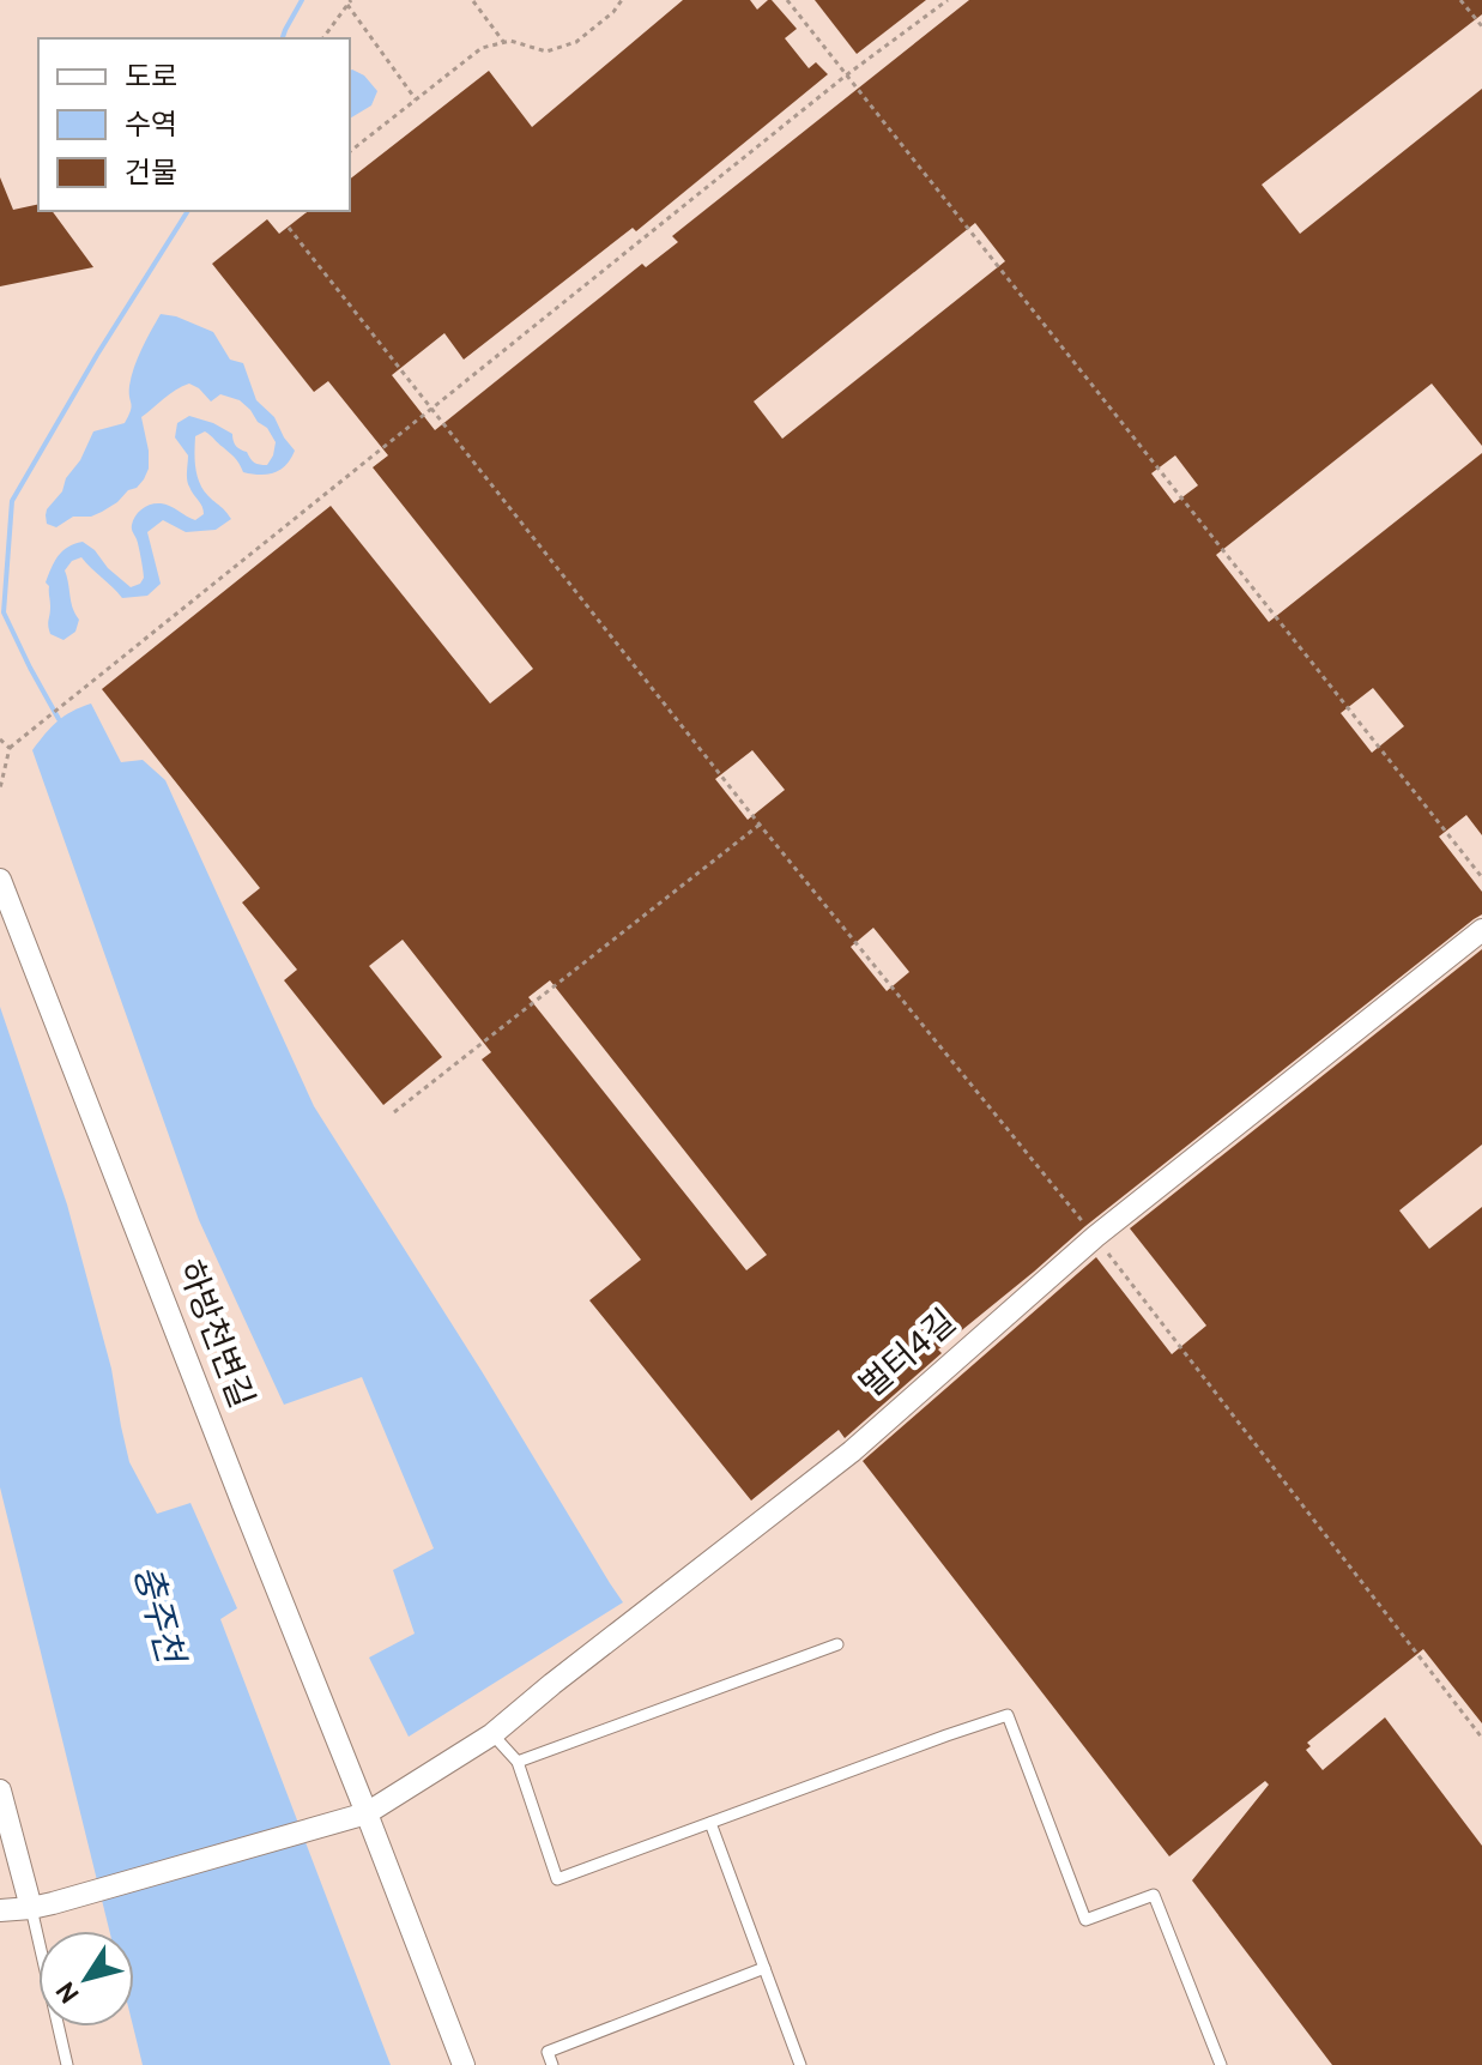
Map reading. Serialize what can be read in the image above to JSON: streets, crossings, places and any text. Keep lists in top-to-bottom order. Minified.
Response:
{"streets":{"street":["하방천변길","벌터4길"]},"crossings":[["하방천변길","벌터4길"]],"water":["충주천"],"legend":["도로","수역","건물"],"north":"bottom left"}
